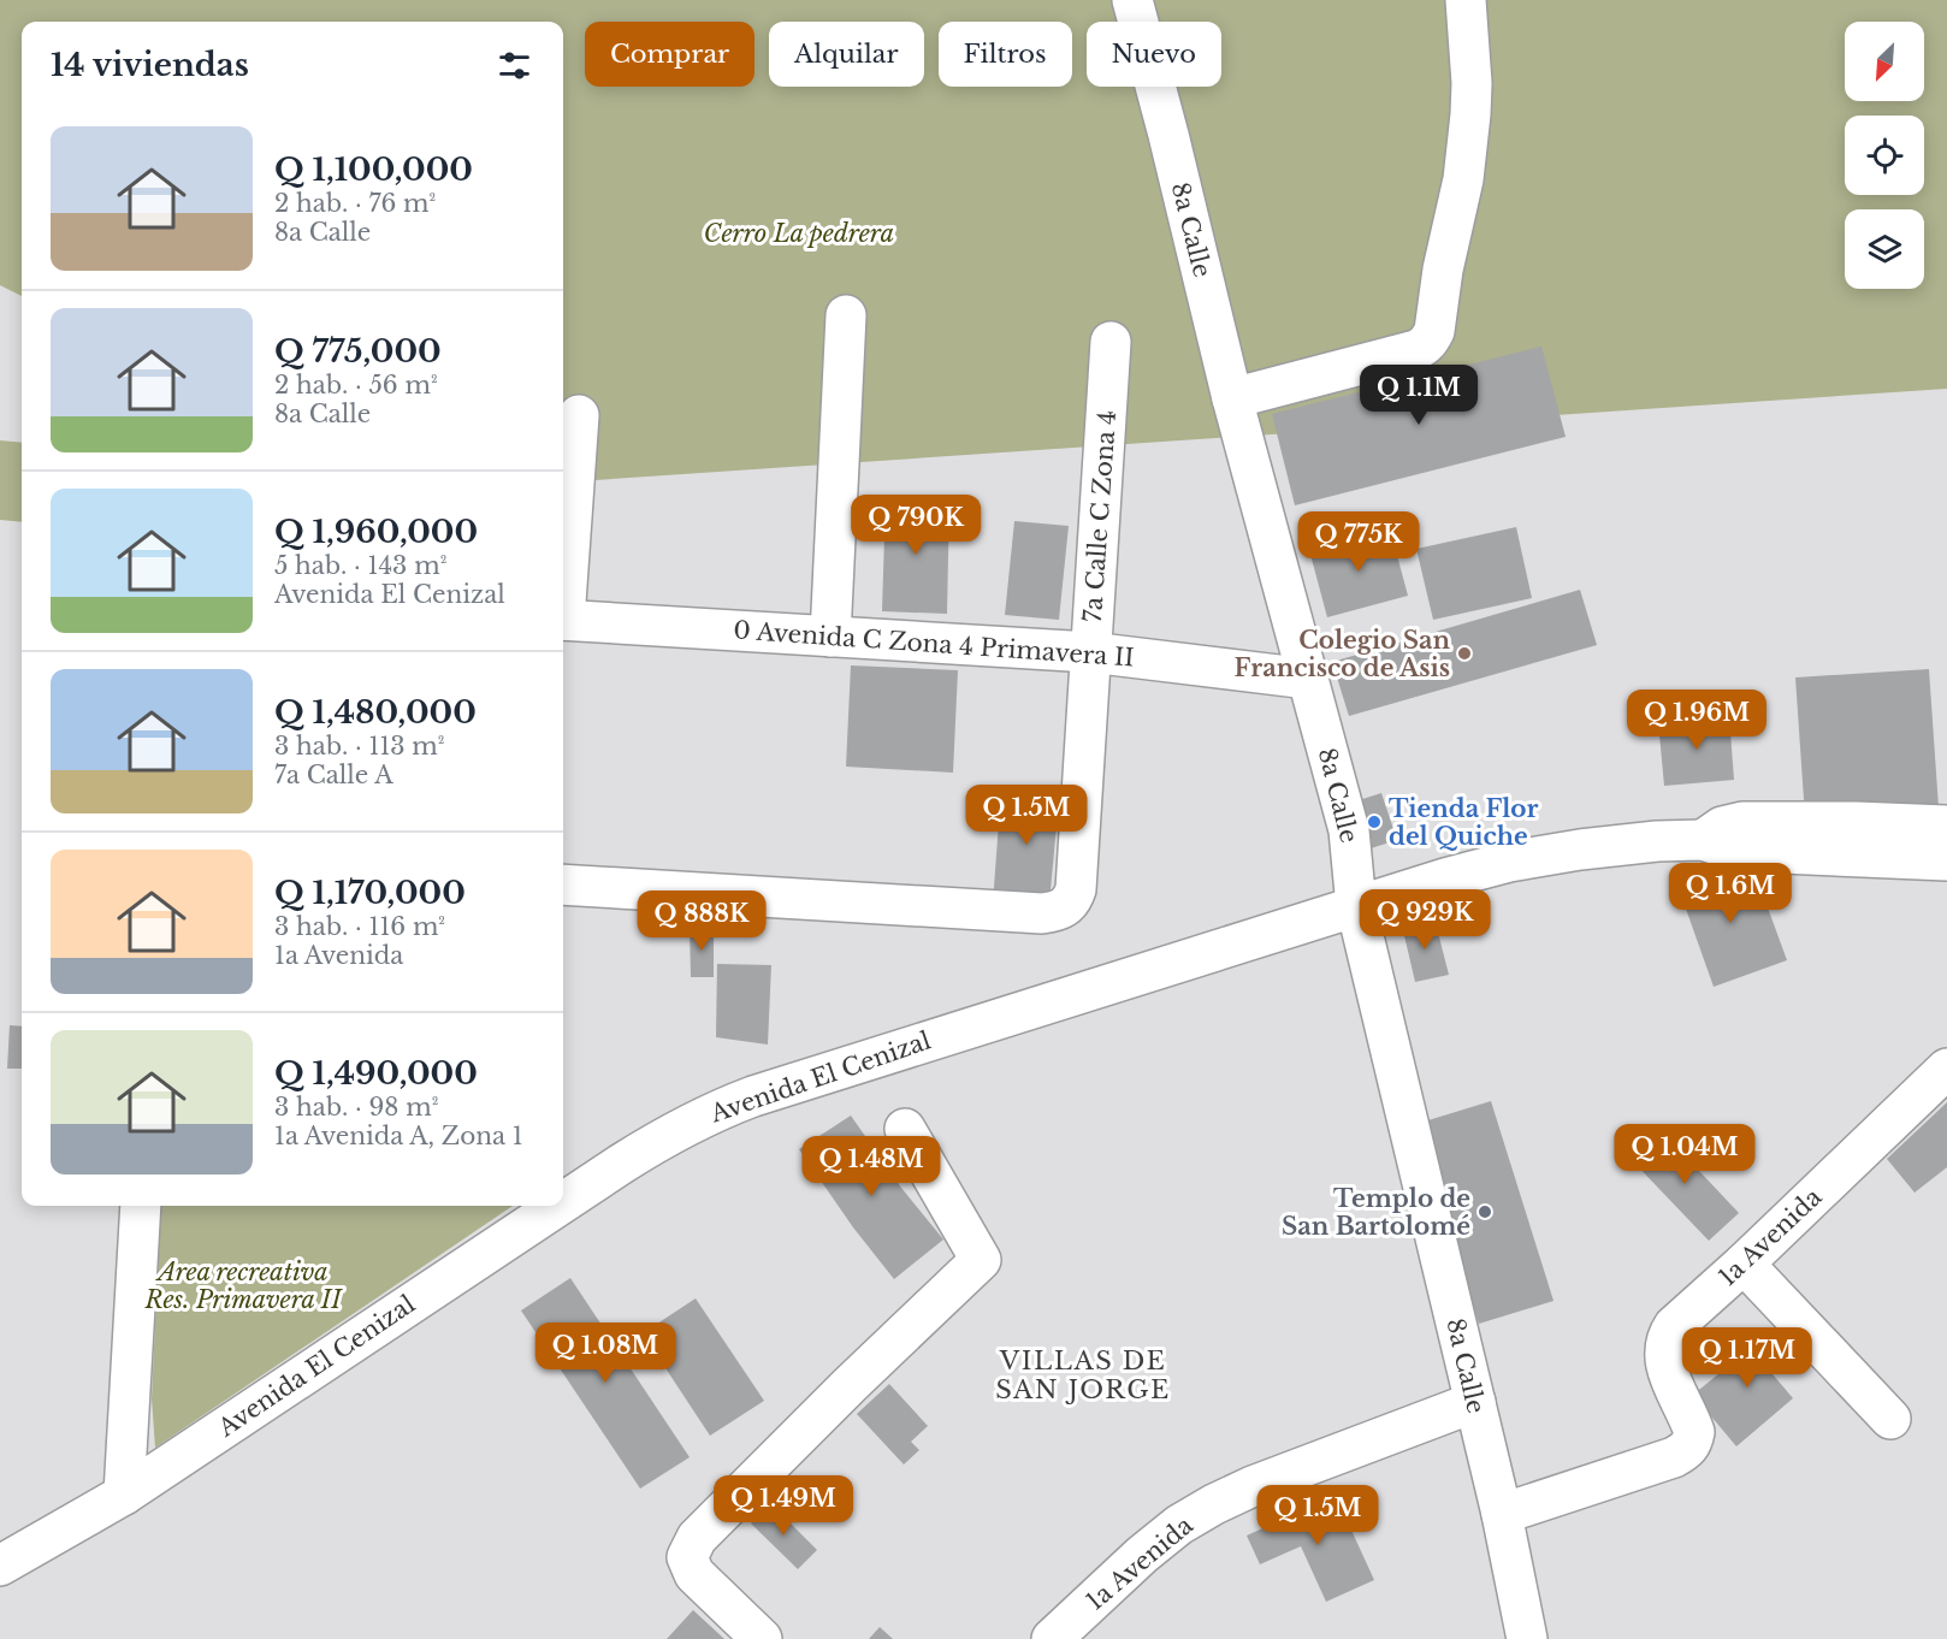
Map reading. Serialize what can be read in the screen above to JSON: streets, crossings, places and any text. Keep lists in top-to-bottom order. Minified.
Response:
{"streets":{"street":["8a Calle","7a Calle C Zona 4","0 Avenida C Zona 4 Primavera II","Avenida El Cenizal","1a Avenida"]},"crossings":[["8a Calle","0 Avenida C Zona 4 Primavera II"],["8a Calle","Avenida El Cenizal"],["8a Calle","1a Avenida"],["7a Calle C Zona 4","0 Avenida C Zona 4 Primavera II"]],"districts":["VILLAS DE SAN JORGE"],"parks":["Cerro La pedrera","Area recreativa Res. Primavera II"],"places":["Colegio San Francisco de Asis","Tienda Flor del Quiche","Templo de San Bartolomé"],"north":"bottom left","page":{"chip":["Comprar","Alquilar","Filtros","Nuevo"],"heading":"14 viviendas","list":[{"name":"Q 1,100,000","note":"2 hab. · 76 m² · 8a Calle"},{"name":"Q 775,000","note":"2 hab. · 56 m² · 8a Calle"},{"name":"Q 1,960,000","note":"5 hab. · 143 m² · Avenida El Cenizal"},{"name":"Q 1,480,000","note":"3 hab. · 113 m² · 7a Calle A"},{"name":"Q 1,170,000","note":"3 hab. · 116 m² · 1a Avenida"},{"name":"Q 1,490,000","note":"3 hab. · 98 m² · 1a Avenida A, Zona 1"}],"price":["Q 1.1M","Q 790K","Q 775K","Q 1.96M","Q 1.5M","Q 1.6M","Q 929K","Q 888K","Q 1.04M","Q 1.48M","Q 1.08M","Q 1.17M","Q 1.49M","Q 1.5M"]}}
